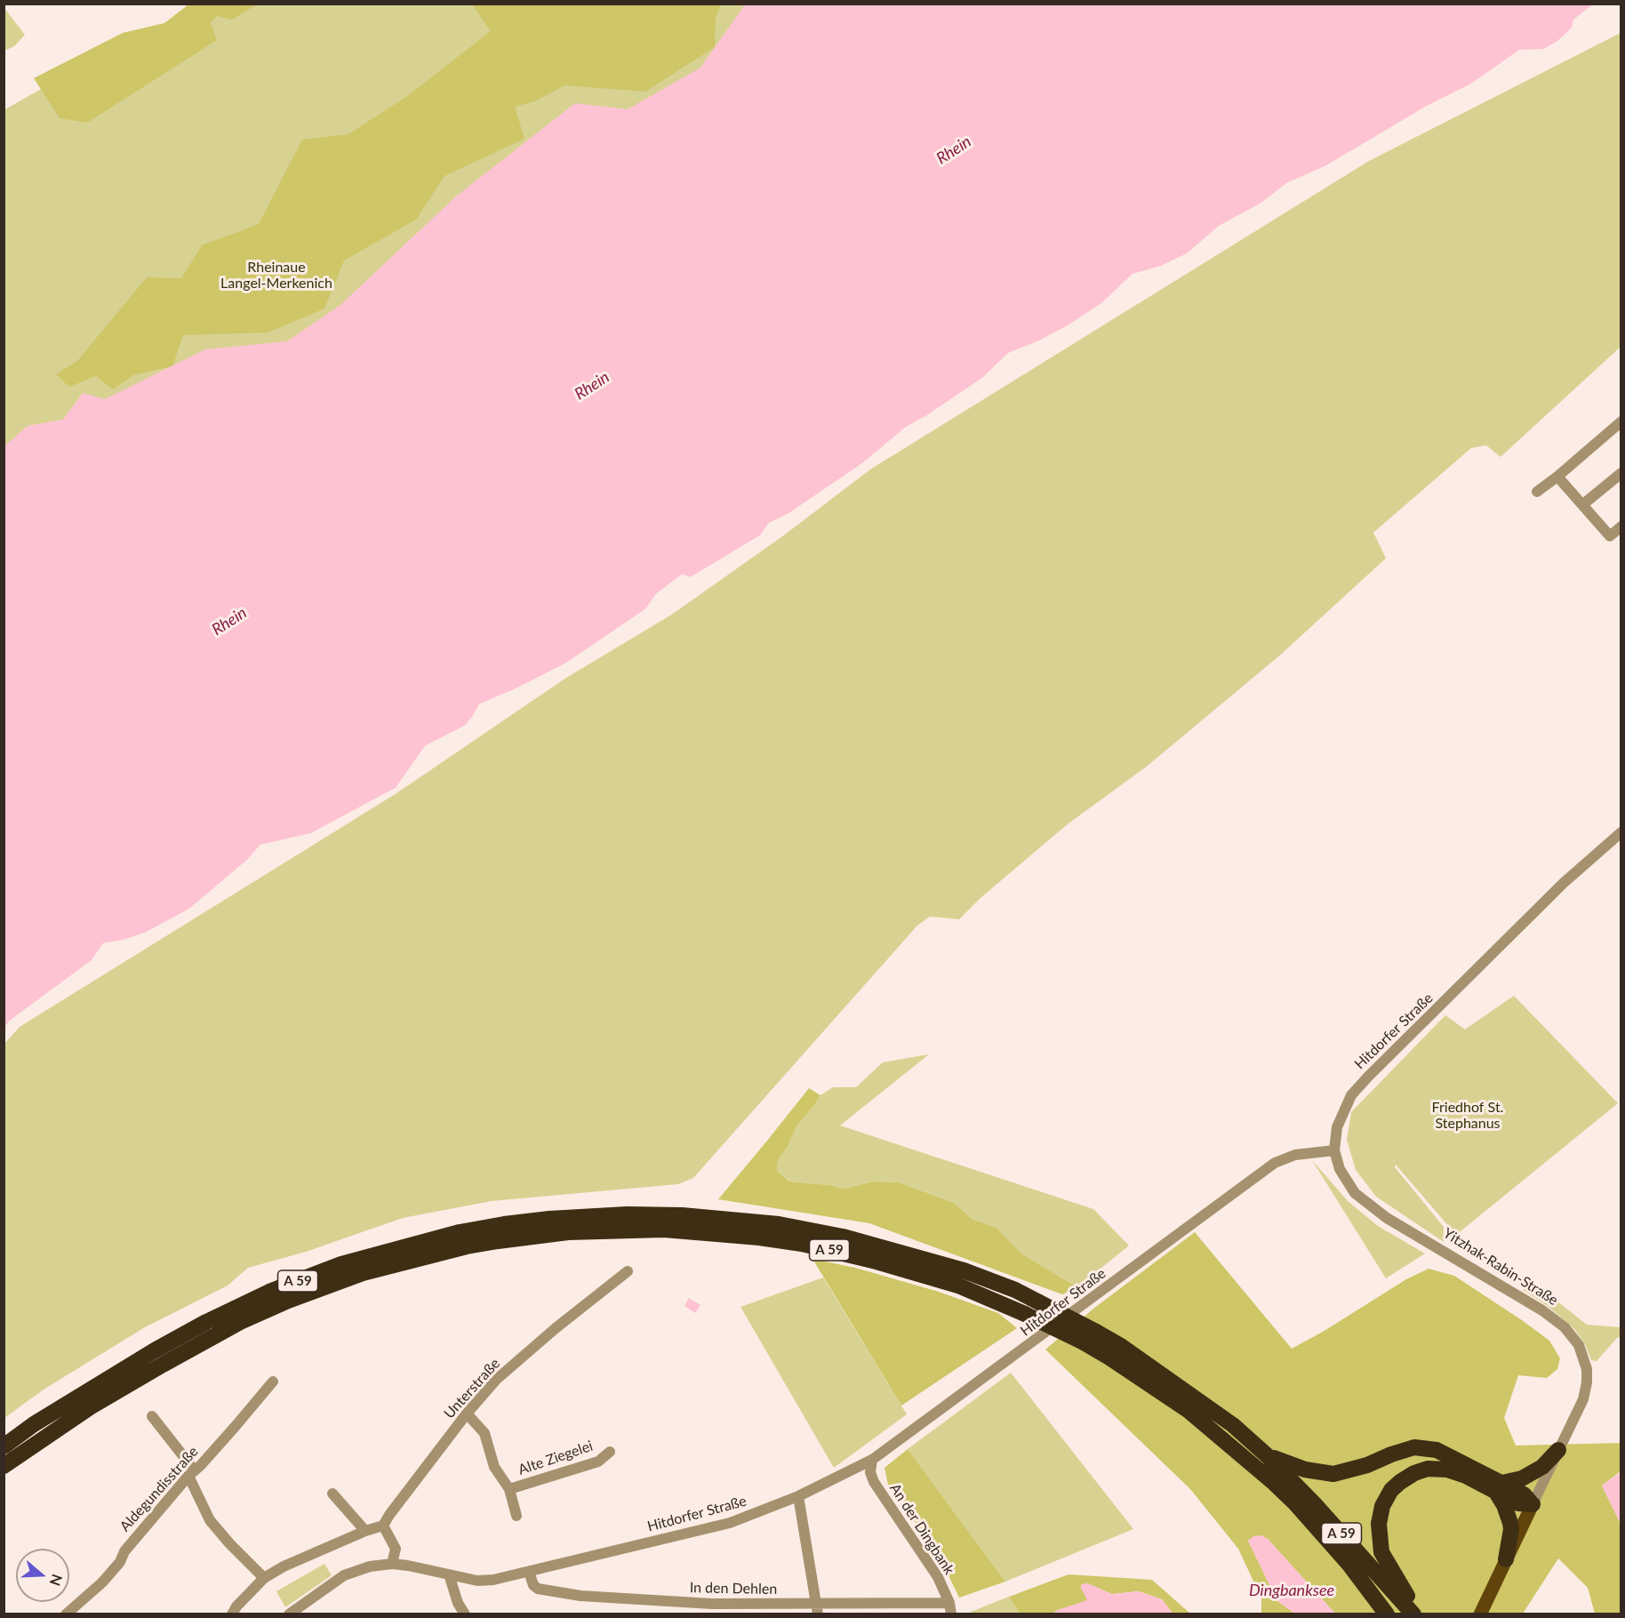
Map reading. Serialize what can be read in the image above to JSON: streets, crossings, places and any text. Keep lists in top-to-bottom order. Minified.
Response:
{"streets":{"highway":["A 59"],"main road":["Yitzhak-Rabin-Straße"],"street":["Hitdorfer Straße","Unterstraße","Alte Ziegelei","Aldegundisstraße","An der Dingbank","In den Dehlen"]},"crossings":[["Hitdorfer Straße","Yitzhak-Rabin-Straße"],["Hitdorfer Straße","An der Dingbank"],["Hitdorfer Straße","In den Dehlen"],["Unterstraße","Alte Ziegelei"],["An der Dingbank","In den Dehlen"]],"water":["Rhein","Dingbanksee"],"parks":["Rheinaue Langel-Merkenich","Friedhof St. Stephanus"],"north":"right"}
